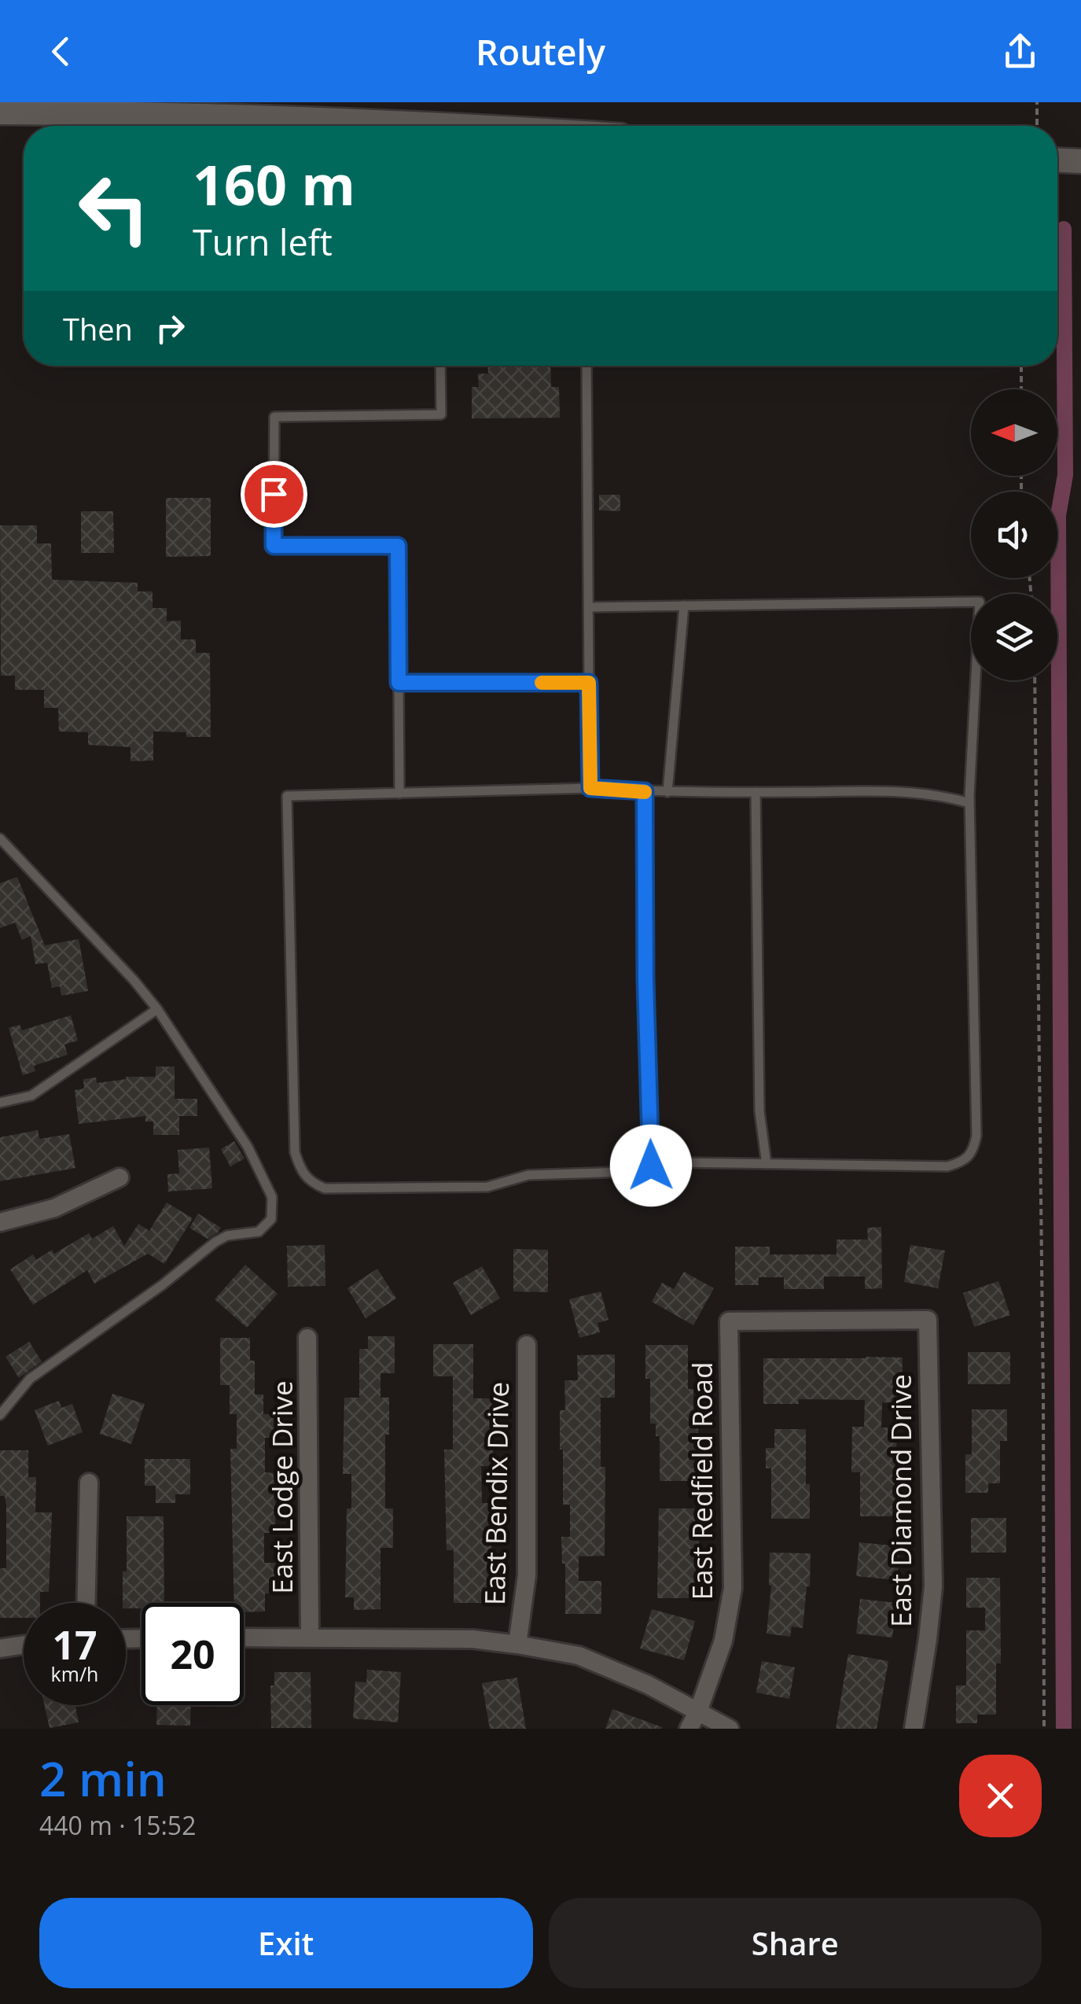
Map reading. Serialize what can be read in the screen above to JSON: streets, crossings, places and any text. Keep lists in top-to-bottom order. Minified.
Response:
{"streets":{"street":["East Redfield Road","East Lodge Drive","East Bendix Drive","East Diamond Drive"]},"crossings":[["East Redfield Road","East Diamond Drive"]],"north":"left","page":{"header":"Routely","turn":["160 m","Turn left"],"then":"Then","speed":"17 km/h","limit":"20","heading":["2 min","440 m · 15:52"],"buttons":["Exit","Share"]}}
